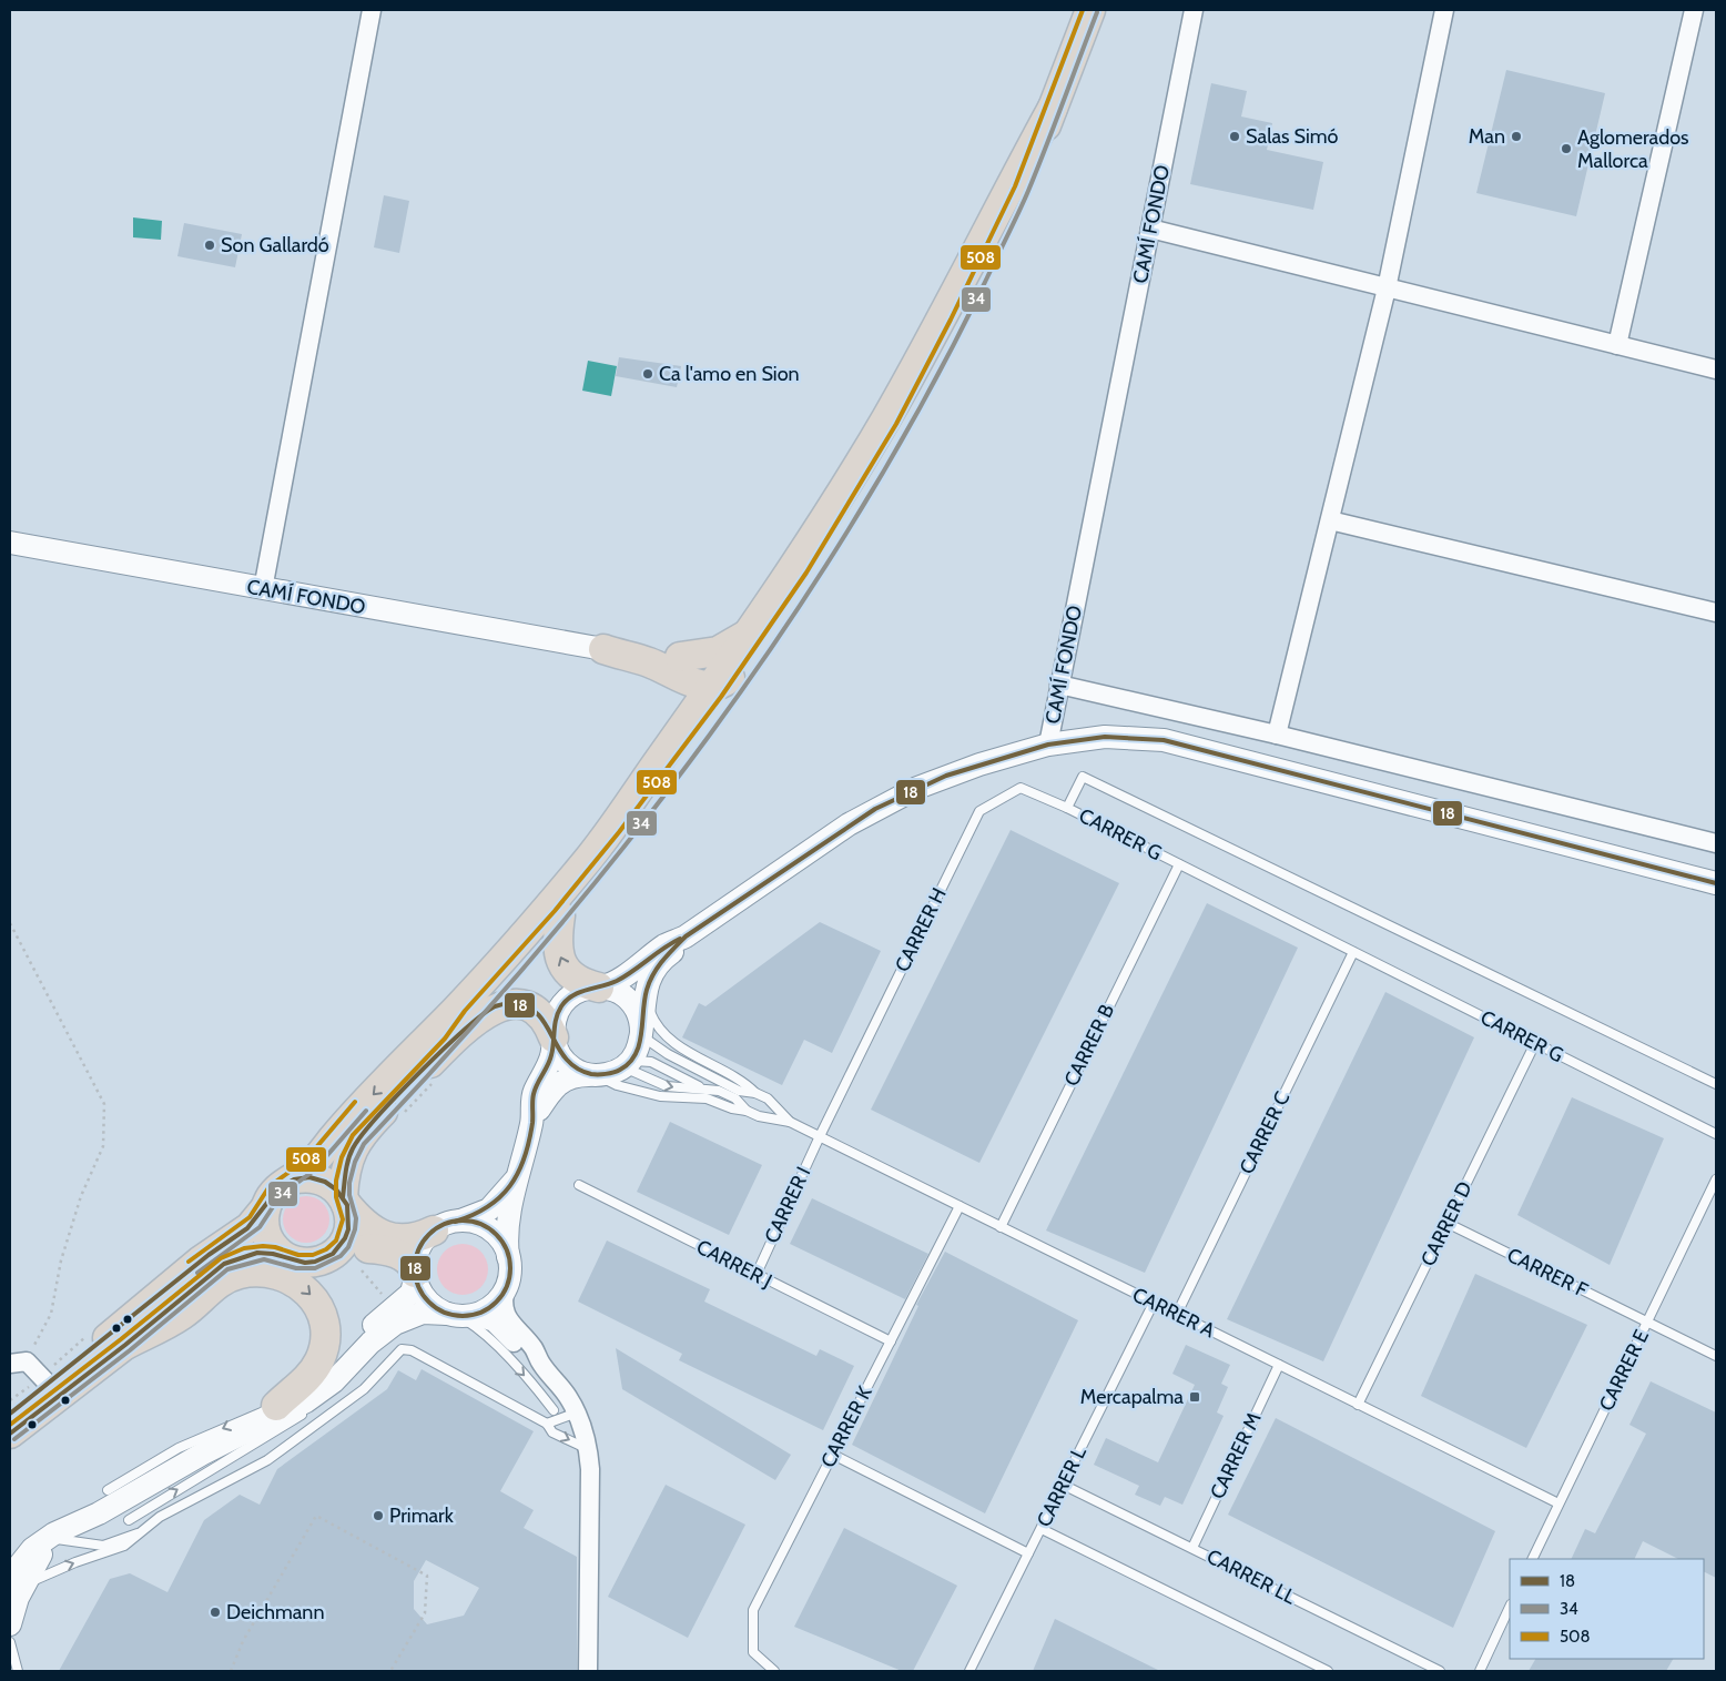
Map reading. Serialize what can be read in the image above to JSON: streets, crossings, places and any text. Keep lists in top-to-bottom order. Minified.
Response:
{"streets":{"street":["CAMÍ FONDO"],"lane":["CARRER G","CARRER H","CARRER B","CARRER C","CARRER I","CARRER D","CARRER J","CARRER F","CARRER A","CARRER E","CARRER K","CARRER M","CARRER L","CARRER LL"]},"crossings":[["CARRER G","CARRER H"],["CARRER G","CARRER B"],["CARRER G","CARRER C"],["CARRER G","CARRER D"],["CARRER H","CARRER I"],["CARRER H","CARRER A"],["CARRER B","CARRER A"],["CARRER C","CARRER A"],["CARRER I","CARRER J"],["CARRER I","CARRER A"],["CARRER D","CARRER F"],["CARRER D","CARRER A"],["CARRER J","CARRER K"],["CARRER F","CARRER E"],["CARRER A","CARRER E"],["CARRER A","CARRER K"],["CARRER A","CARRER M"],["CARRER A","CARRER L"],["CARRER M","CARRER LL"],["CARRER L","CARRER LL"]],"places":{"other":["Salas Simó","Man","Aglomerados Mallorca","Son Gallardó","Ca l'amo en Sion","Primark","Deichmann"],"transit":["Mercapalma"]},"lines":["transit line 508","transit line 34","transit line 18"],"legend":["18","34","508"]}
